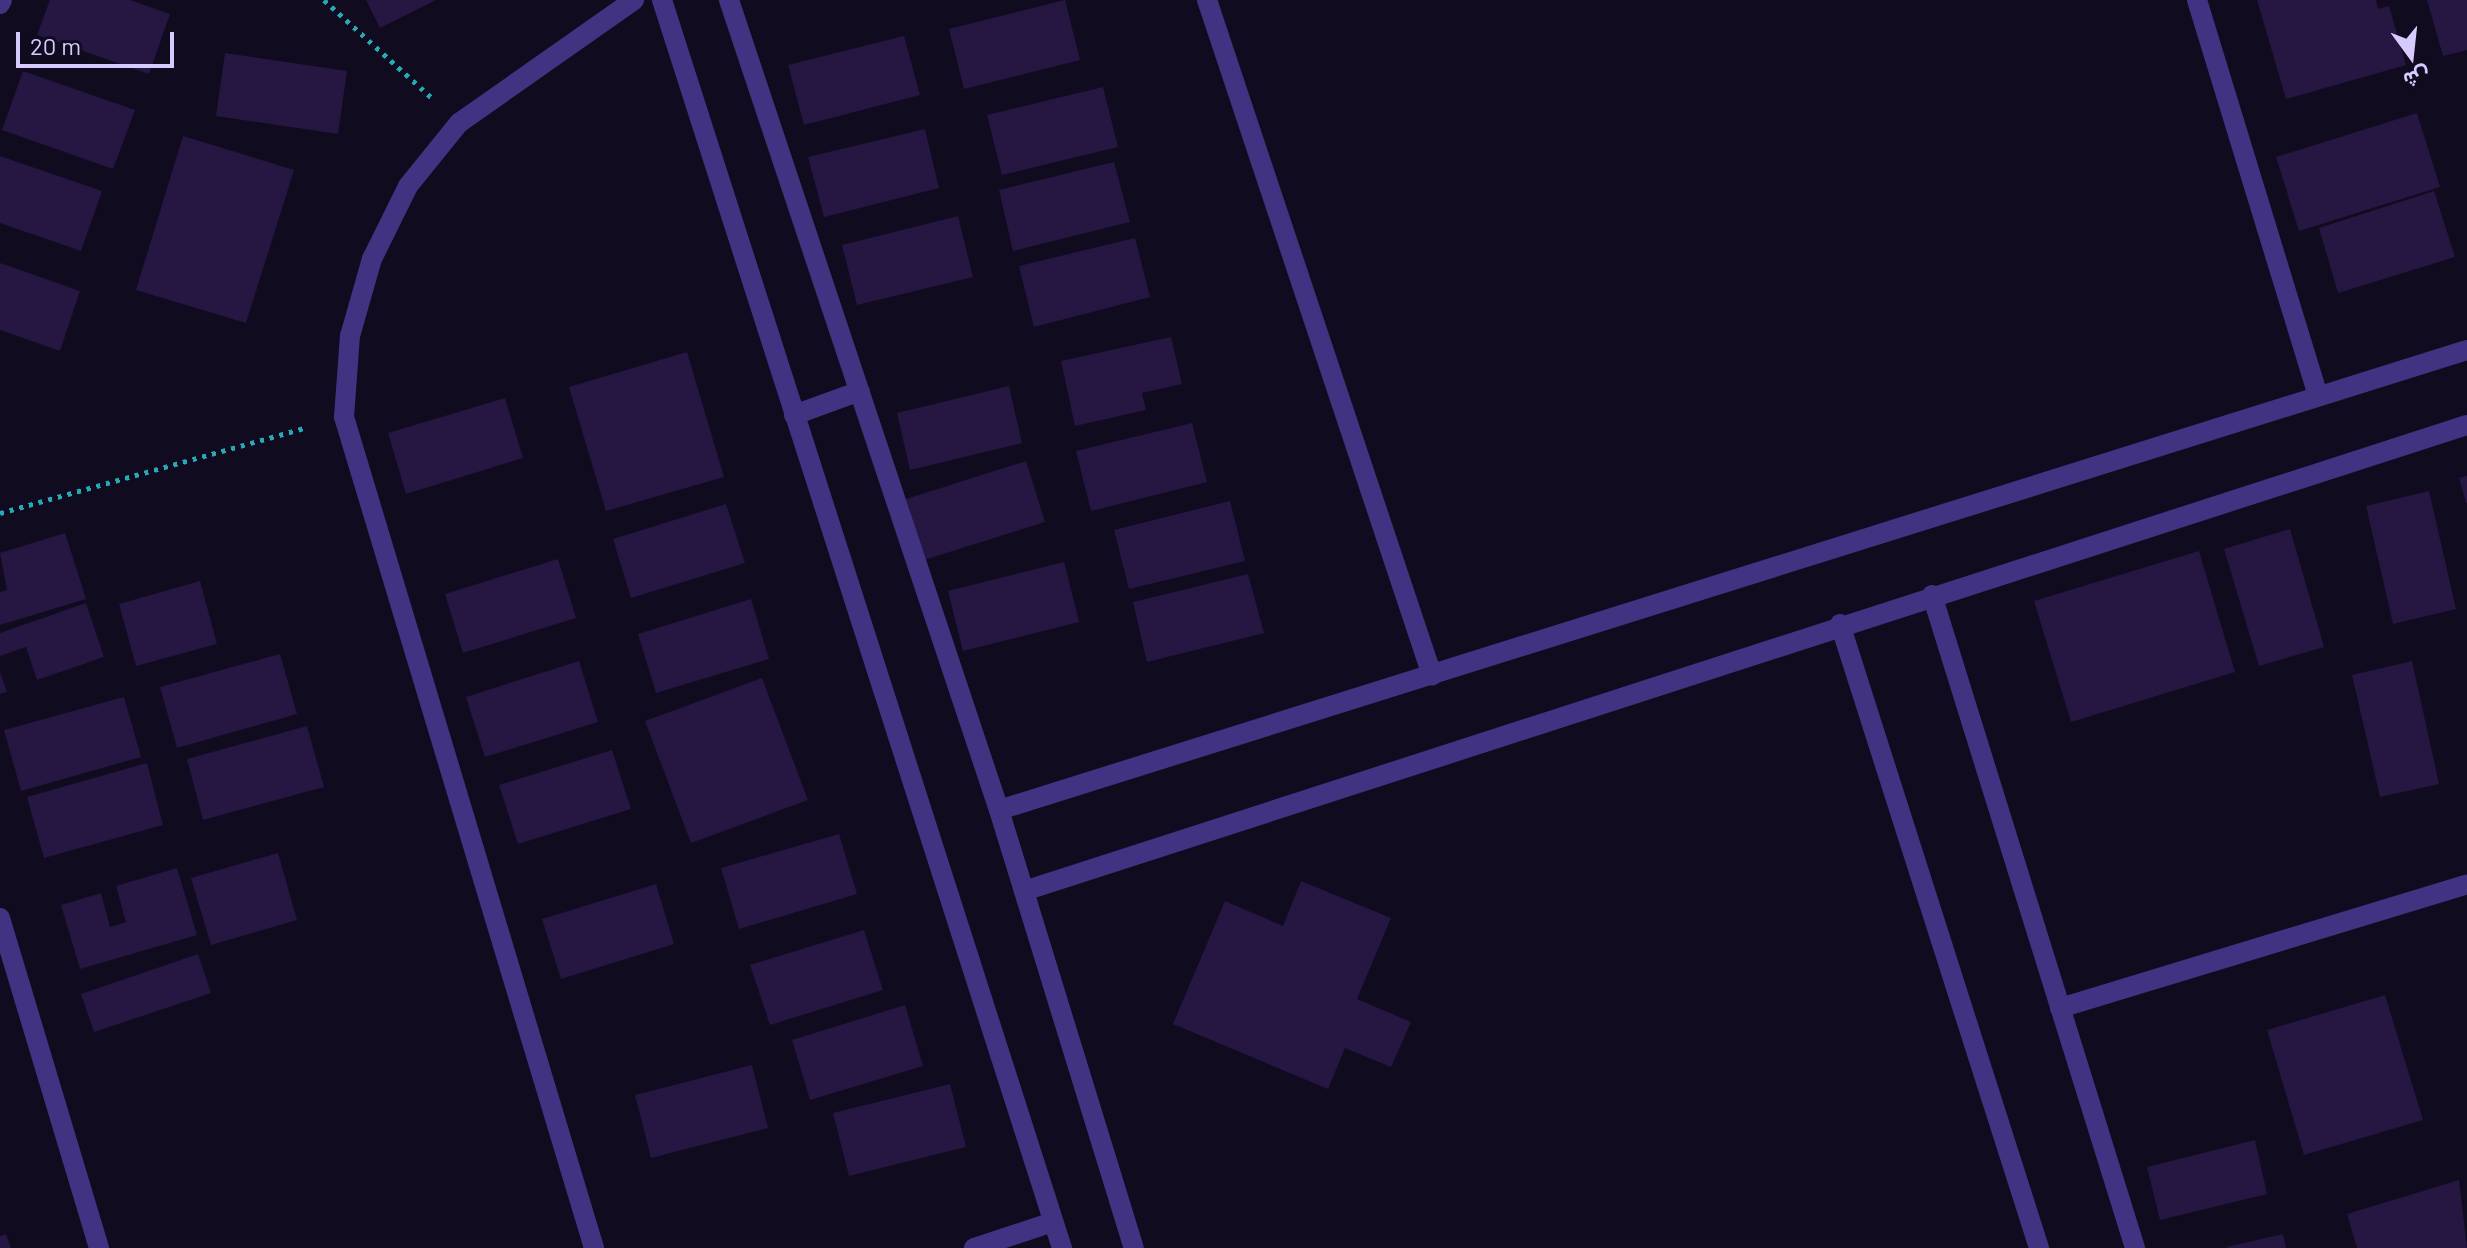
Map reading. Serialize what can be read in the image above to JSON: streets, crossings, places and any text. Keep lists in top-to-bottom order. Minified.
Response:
{"scale_bar":"20 m","north":"bottom"}
